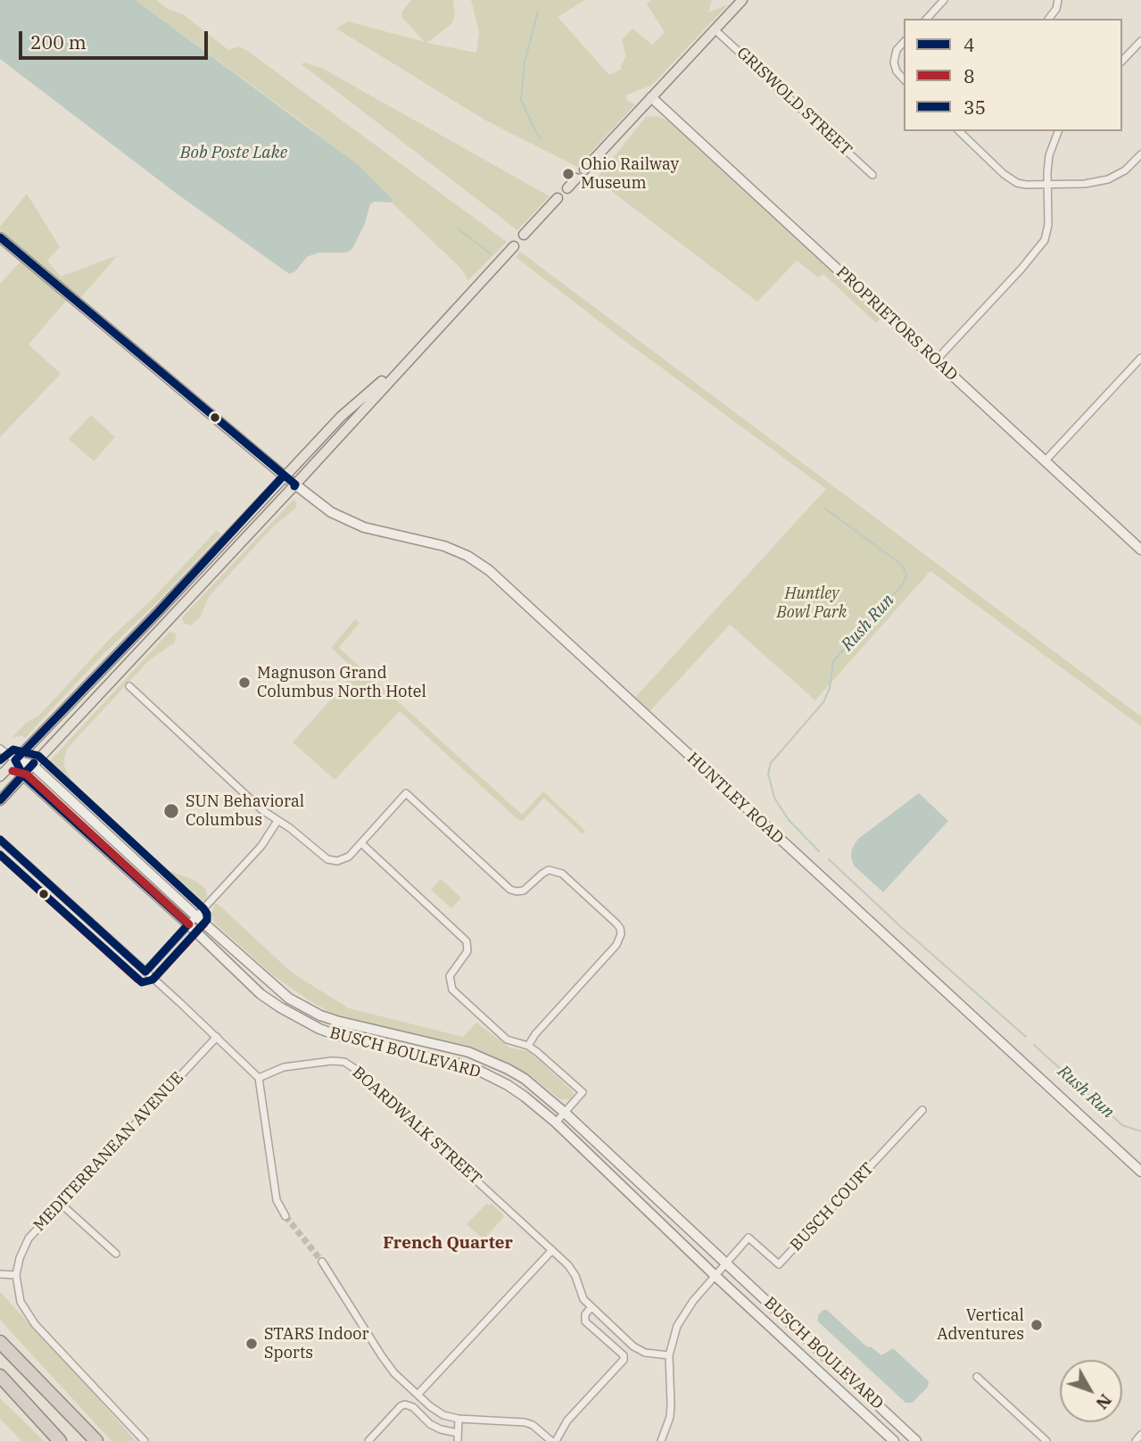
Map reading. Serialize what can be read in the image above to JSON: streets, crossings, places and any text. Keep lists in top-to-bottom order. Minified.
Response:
{"streets":{"main road":["PROPRIETORS ROAD","HUNTLEY ROAD","BUSCH BOULEVARD"],"street":["GRISWOLD STREET","BOARDWALK STREET","MEDITERRANEAN AVENUE","BUSCH COURT"]},"crossings":[["BUSCH BOULEVARD","BUSCH COURT"],["BOARDWALK STREET","BUSCH COURT"]],"districts":["French Quarter"],"water":["Bob Poste Lake","Rush Run"],"parks":["Huntley Bowl Park"],"places":["Ohio Railway Museum","Magnuson Grand Columbus North Hotel","SUN Behavioral Columbus","Vertical Adventures","STARS Indoor Sports"],"lines":["transit line 4","transit line 35","transit line 8"],"legend":["4","8","35"],"scale_bar":"200 m","north":"bottom right"}
